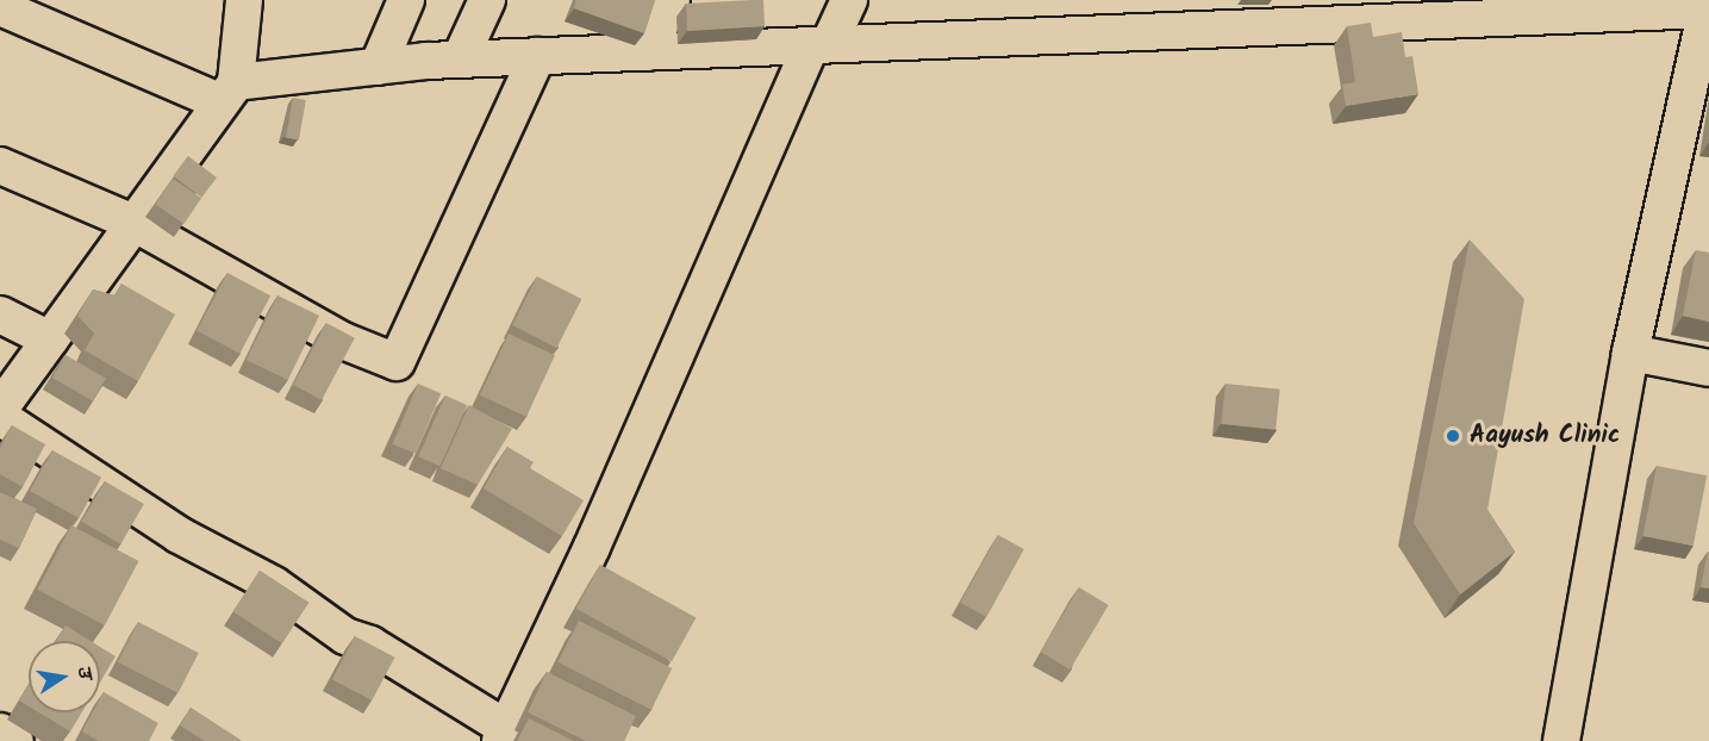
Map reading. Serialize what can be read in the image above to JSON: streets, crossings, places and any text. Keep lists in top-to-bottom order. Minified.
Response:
{"places":["Aayush Clinic"],"north":"right"}
